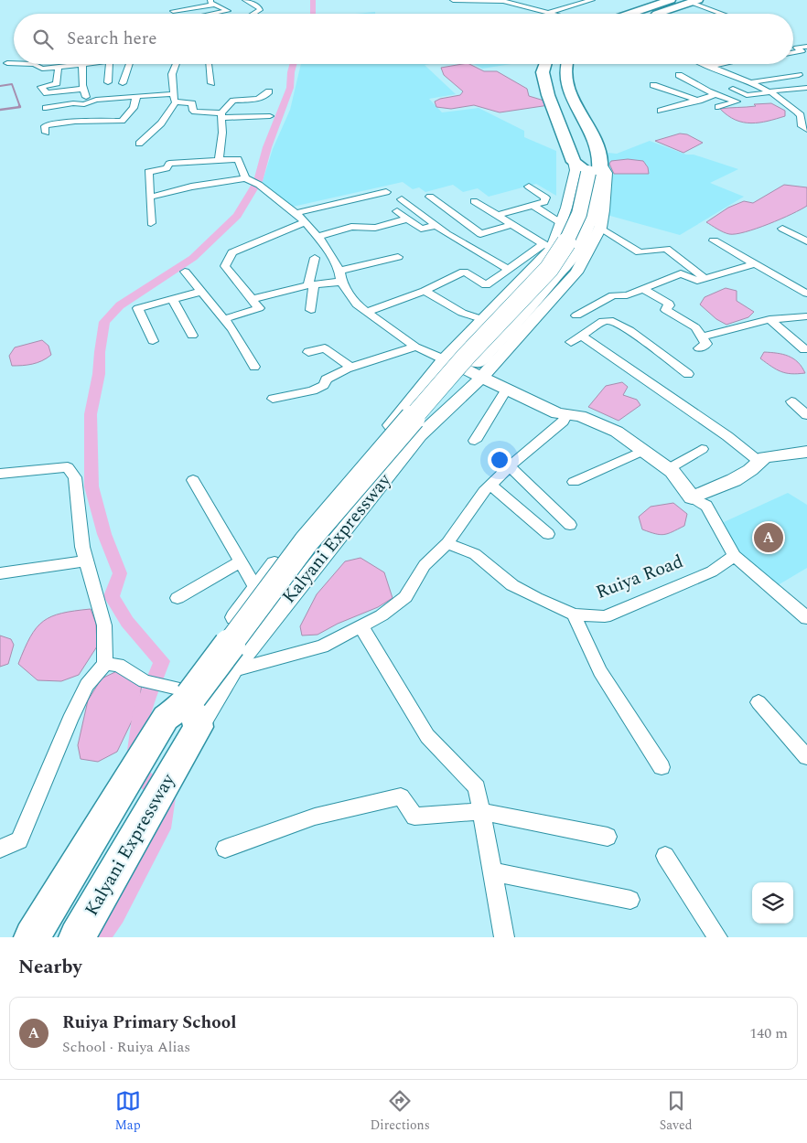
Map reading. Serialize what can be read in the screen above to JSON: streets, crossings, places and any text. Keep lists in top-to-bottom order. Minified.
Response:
{"streets":{"highway":["Kalyani Expressway"],"street":["Ruiya Road"]},"page":{"search":"Search here","pins":"A","heading":"Nearby","list":[{"mark":"A","name":"Ruiya Primary School","note":"School · Ruiya Alias","value":"140 m"}],"nav":["Map","Directions","Saved"]}}
